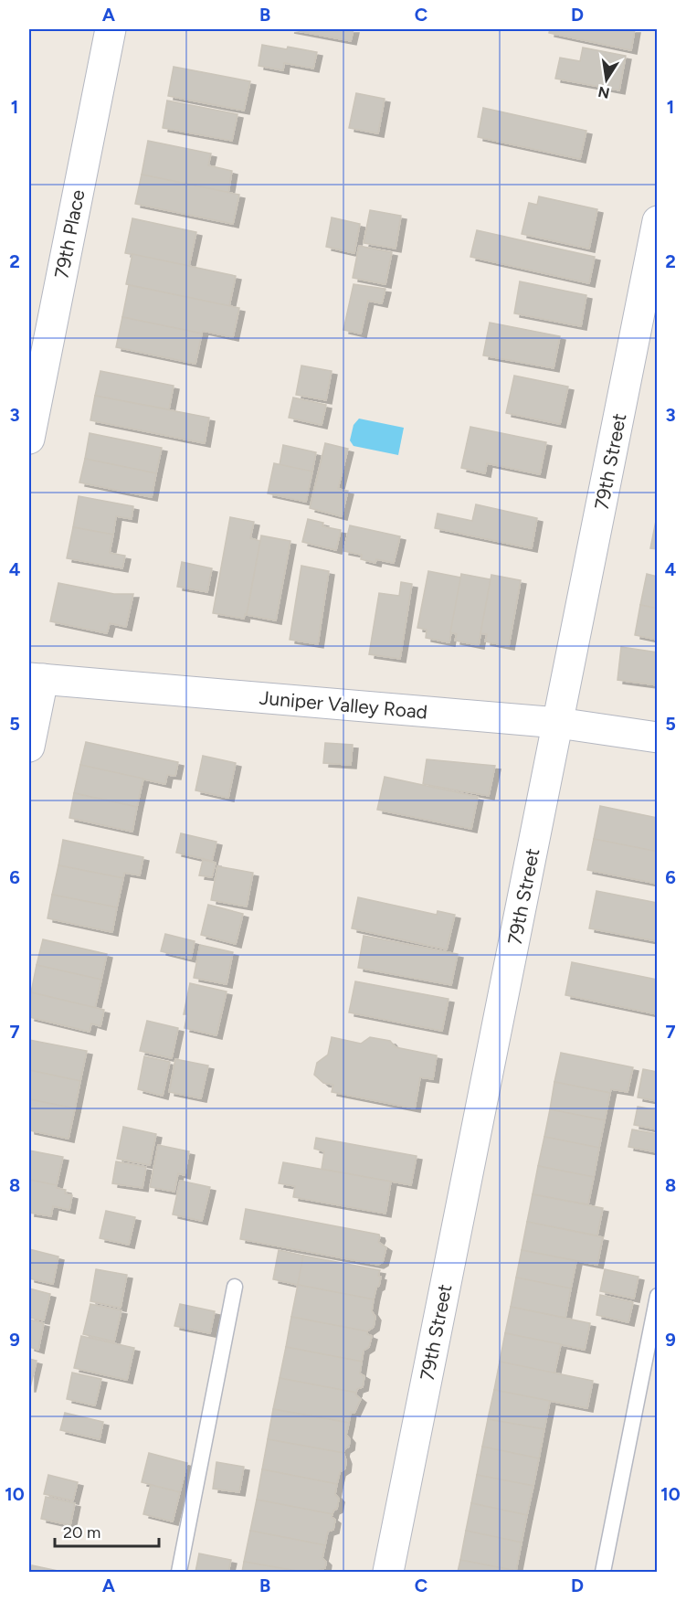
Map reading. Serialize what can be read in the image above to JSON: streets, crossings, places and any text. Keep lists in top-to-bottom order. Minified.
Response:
{"streets":{"street":["79th Place","79th Street","Juniper Valley Road"]},"crossings":[["79th Street","Juniper Valley Road"]],"scale_bar":"20 m","north":"bottom","grid":{"columns":["A","B","C","D"],"rows":["1","2","3","4","5","6","7","8","9","10"]}}
